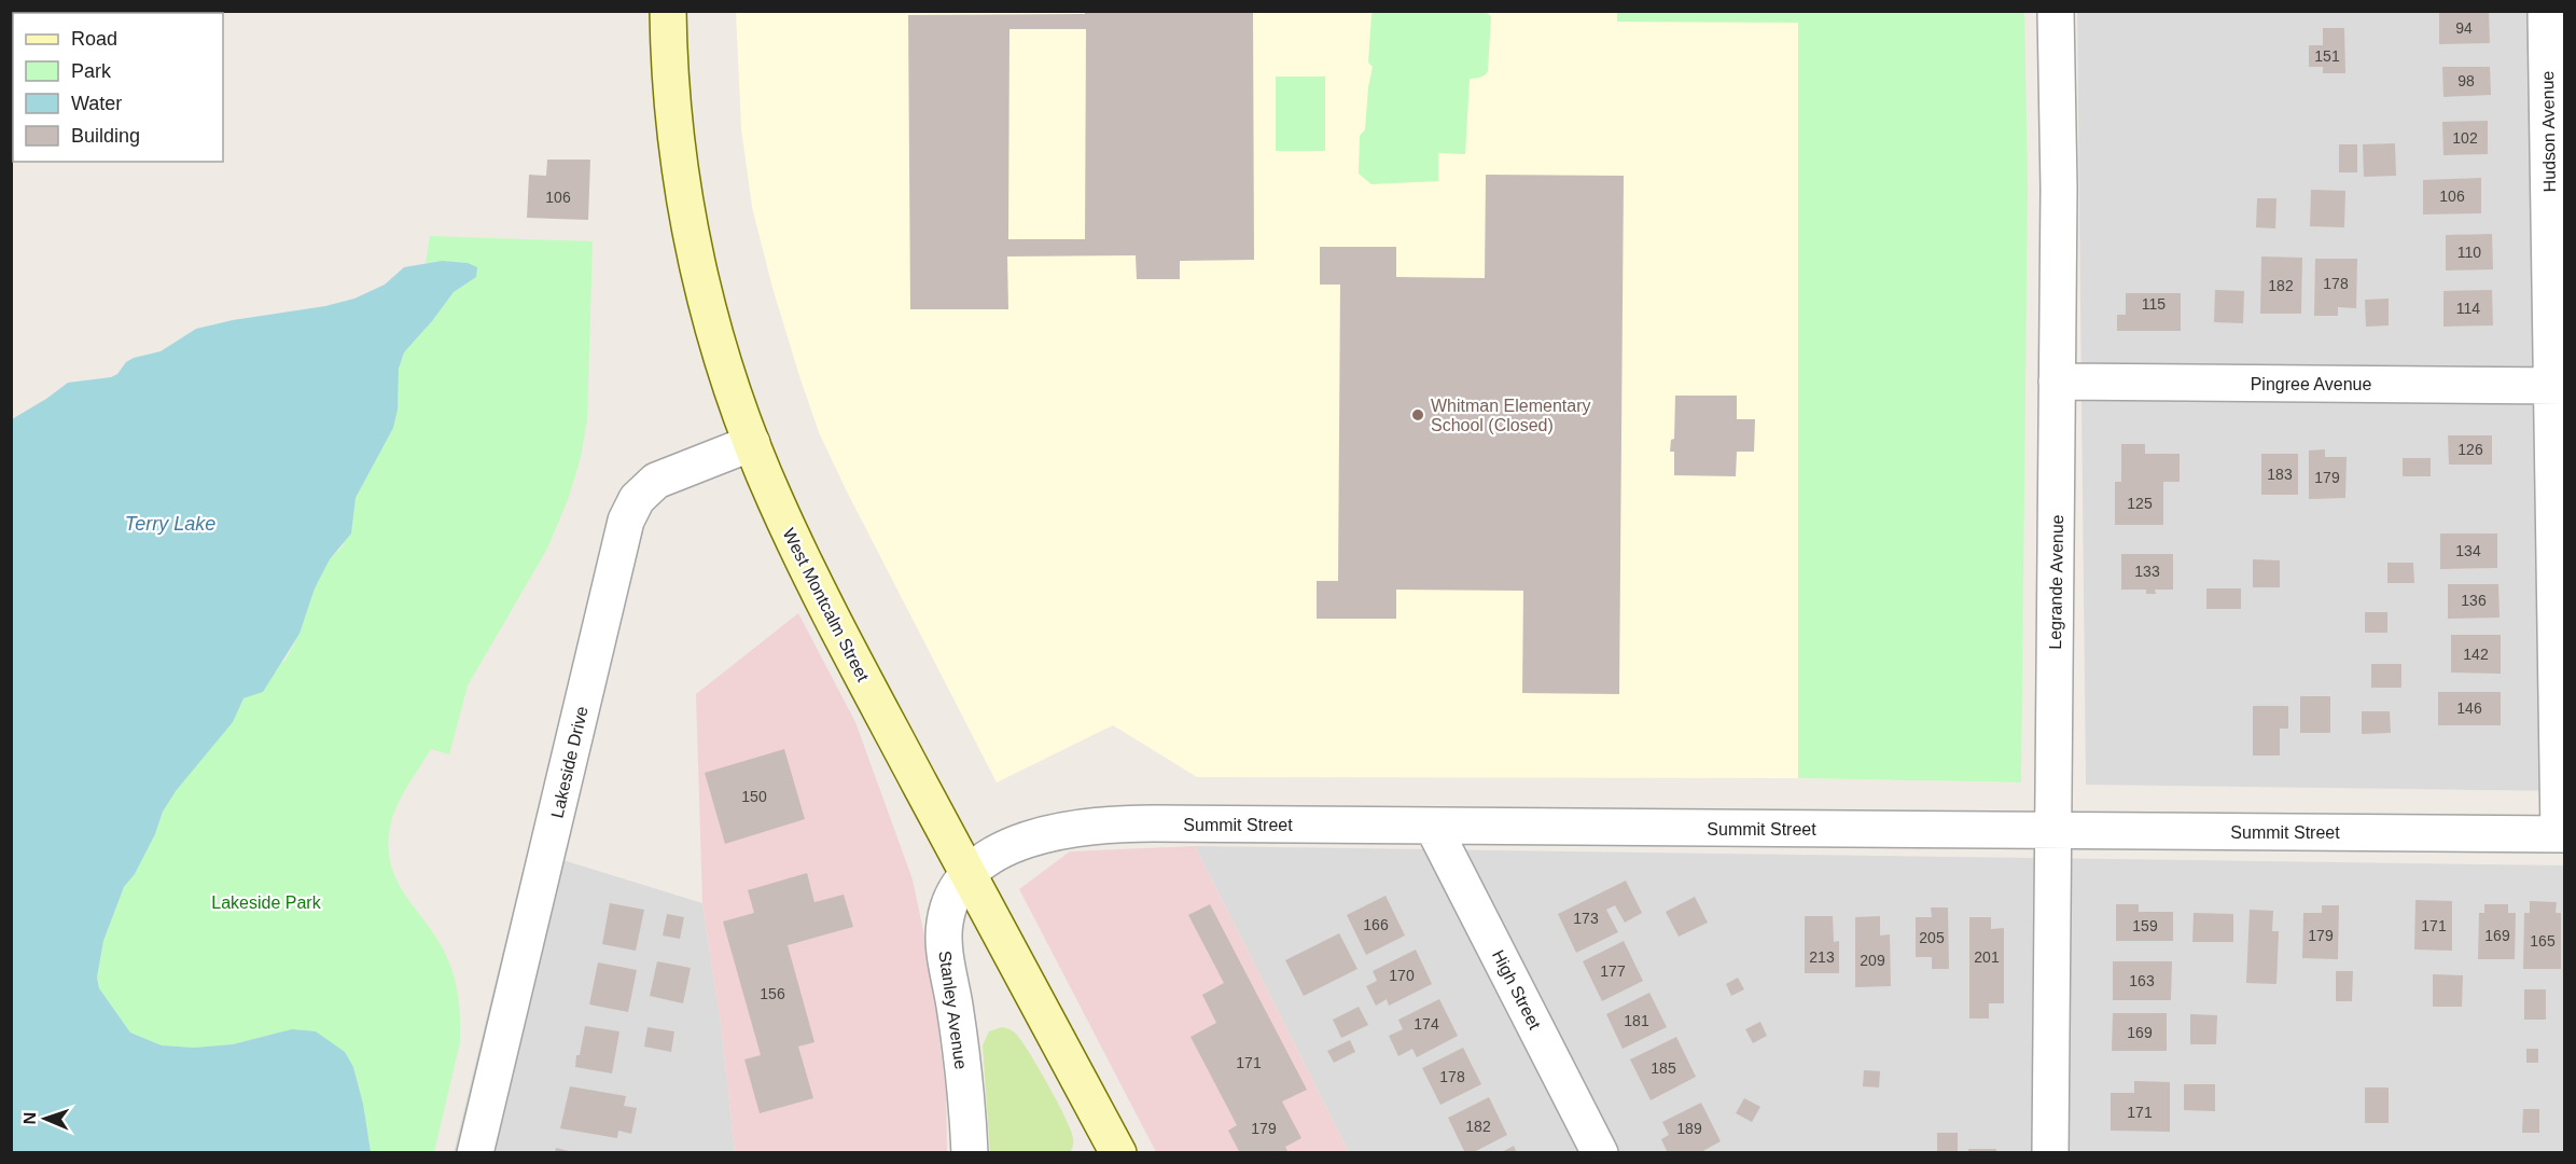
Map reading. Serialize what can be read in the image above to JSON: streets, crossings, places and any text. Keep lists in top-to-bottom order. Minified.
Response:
{"streets":{"main road":["West Montcalm Street"],"street":["Hudson Avenue","Pingree Avenue","Legrande Avenue","Lakeside Drive","Summit Street","High Street","Stanley Avenue"]},"crossings":[["Hudson Avenue","Pingree Avenue"],["Hudson Avenue","Summit Street"],["Pingree Avenue","Legrande Avenue"],["Legrande Avenue","Summit Street"],["West Montcalm Street","Lakeside Drive"],["West Montcalm Street","Summit Street"],["West Montcalm Street","Stanley Avenue"],["Summit Street","High Street"],["Summit Street","Stanley Avenue"]],"water":["Terry Lake"],"parks":["Lakeside Park"],"places":["Whitman Elementary School (Closed)"],"house_numbers":["94","151","98","102","106","106","110","178","182","115","114","126","183","179","125","134","133","136","142","146","150","173","166","159","171","179","169","205","165","213","201","209","177","170","163","156","181","174","169","171","185","178","171","182","179","189"],"legend":["Road","Park","Water","Building"],"north":"left"}
